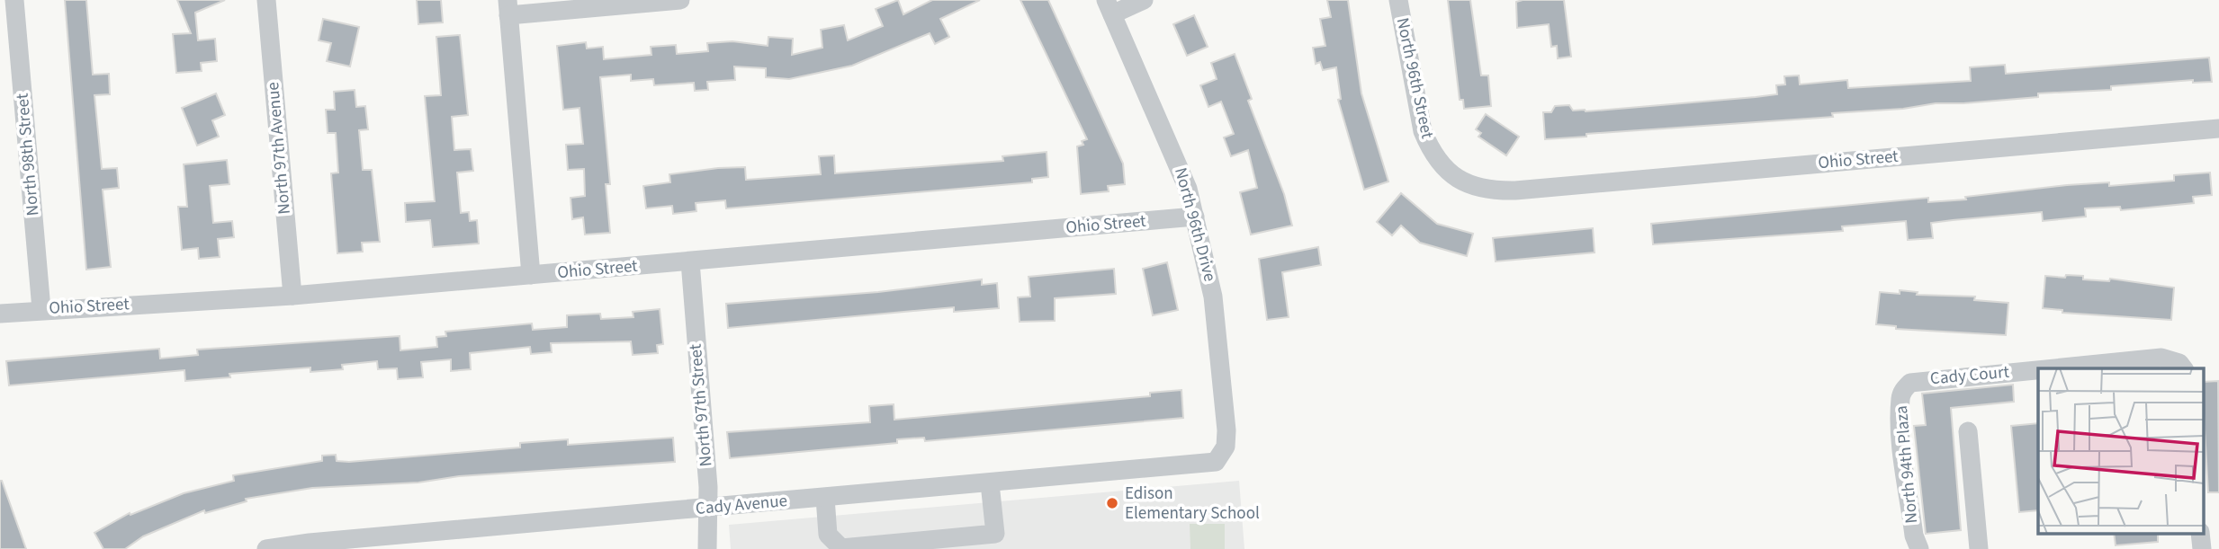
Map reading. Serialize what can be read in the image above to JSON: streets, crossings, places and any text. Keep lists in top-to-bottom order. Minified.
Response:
{"streets":{"street":["North 96th Street","North 97th Avenue","North 98th Street","Ohio Street","North 96th Drive","Cady Court","North 97th Street","North 94th Plaza","Cady Avenue"]},"crossings":[["North 96th Street","Ohio Street"],["North 97th Avenue","Ohio Street"],["North 98th Street","Ohio Street"],["Ohio Street","North 96th Drive"],["Ohio Street","North 97th Street"],["North 96th Drive","Cady Avenue"],["Cady Court","North 94th Plaza"],["North 97th Street","Cady Avenue"]],"places":["Edison Elementary School"]}
